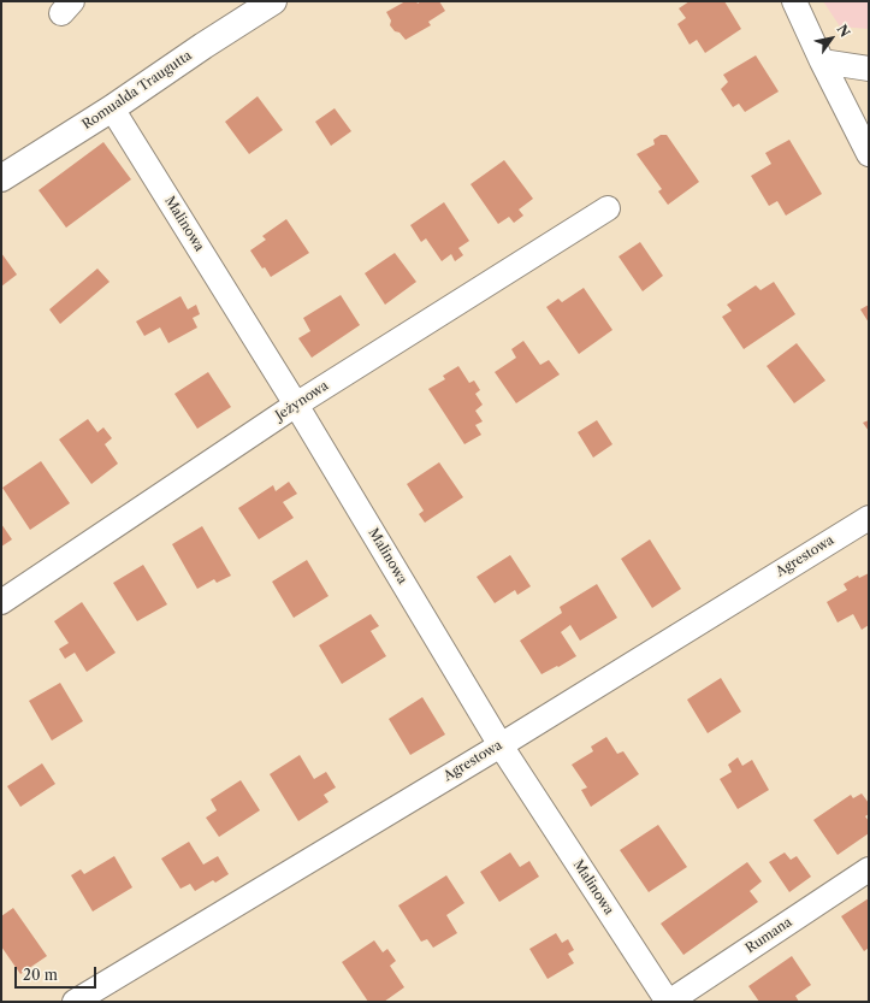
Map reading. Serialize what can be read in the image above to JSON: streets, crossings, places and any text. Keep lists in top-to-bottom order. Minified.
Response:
{"streets":{"street":["Romualda Traugutta","Malinowa","Jeżynowa","Agrestowa","Rumana"]},"crossings":[["Romualda Traugutta","Malinowa"],["Malinowa","Jeżynowa"],["Malinowa","Agrestowa"],["Malinowa","Rumana"]],"scale_bar":"20 m","north":"top right"}
